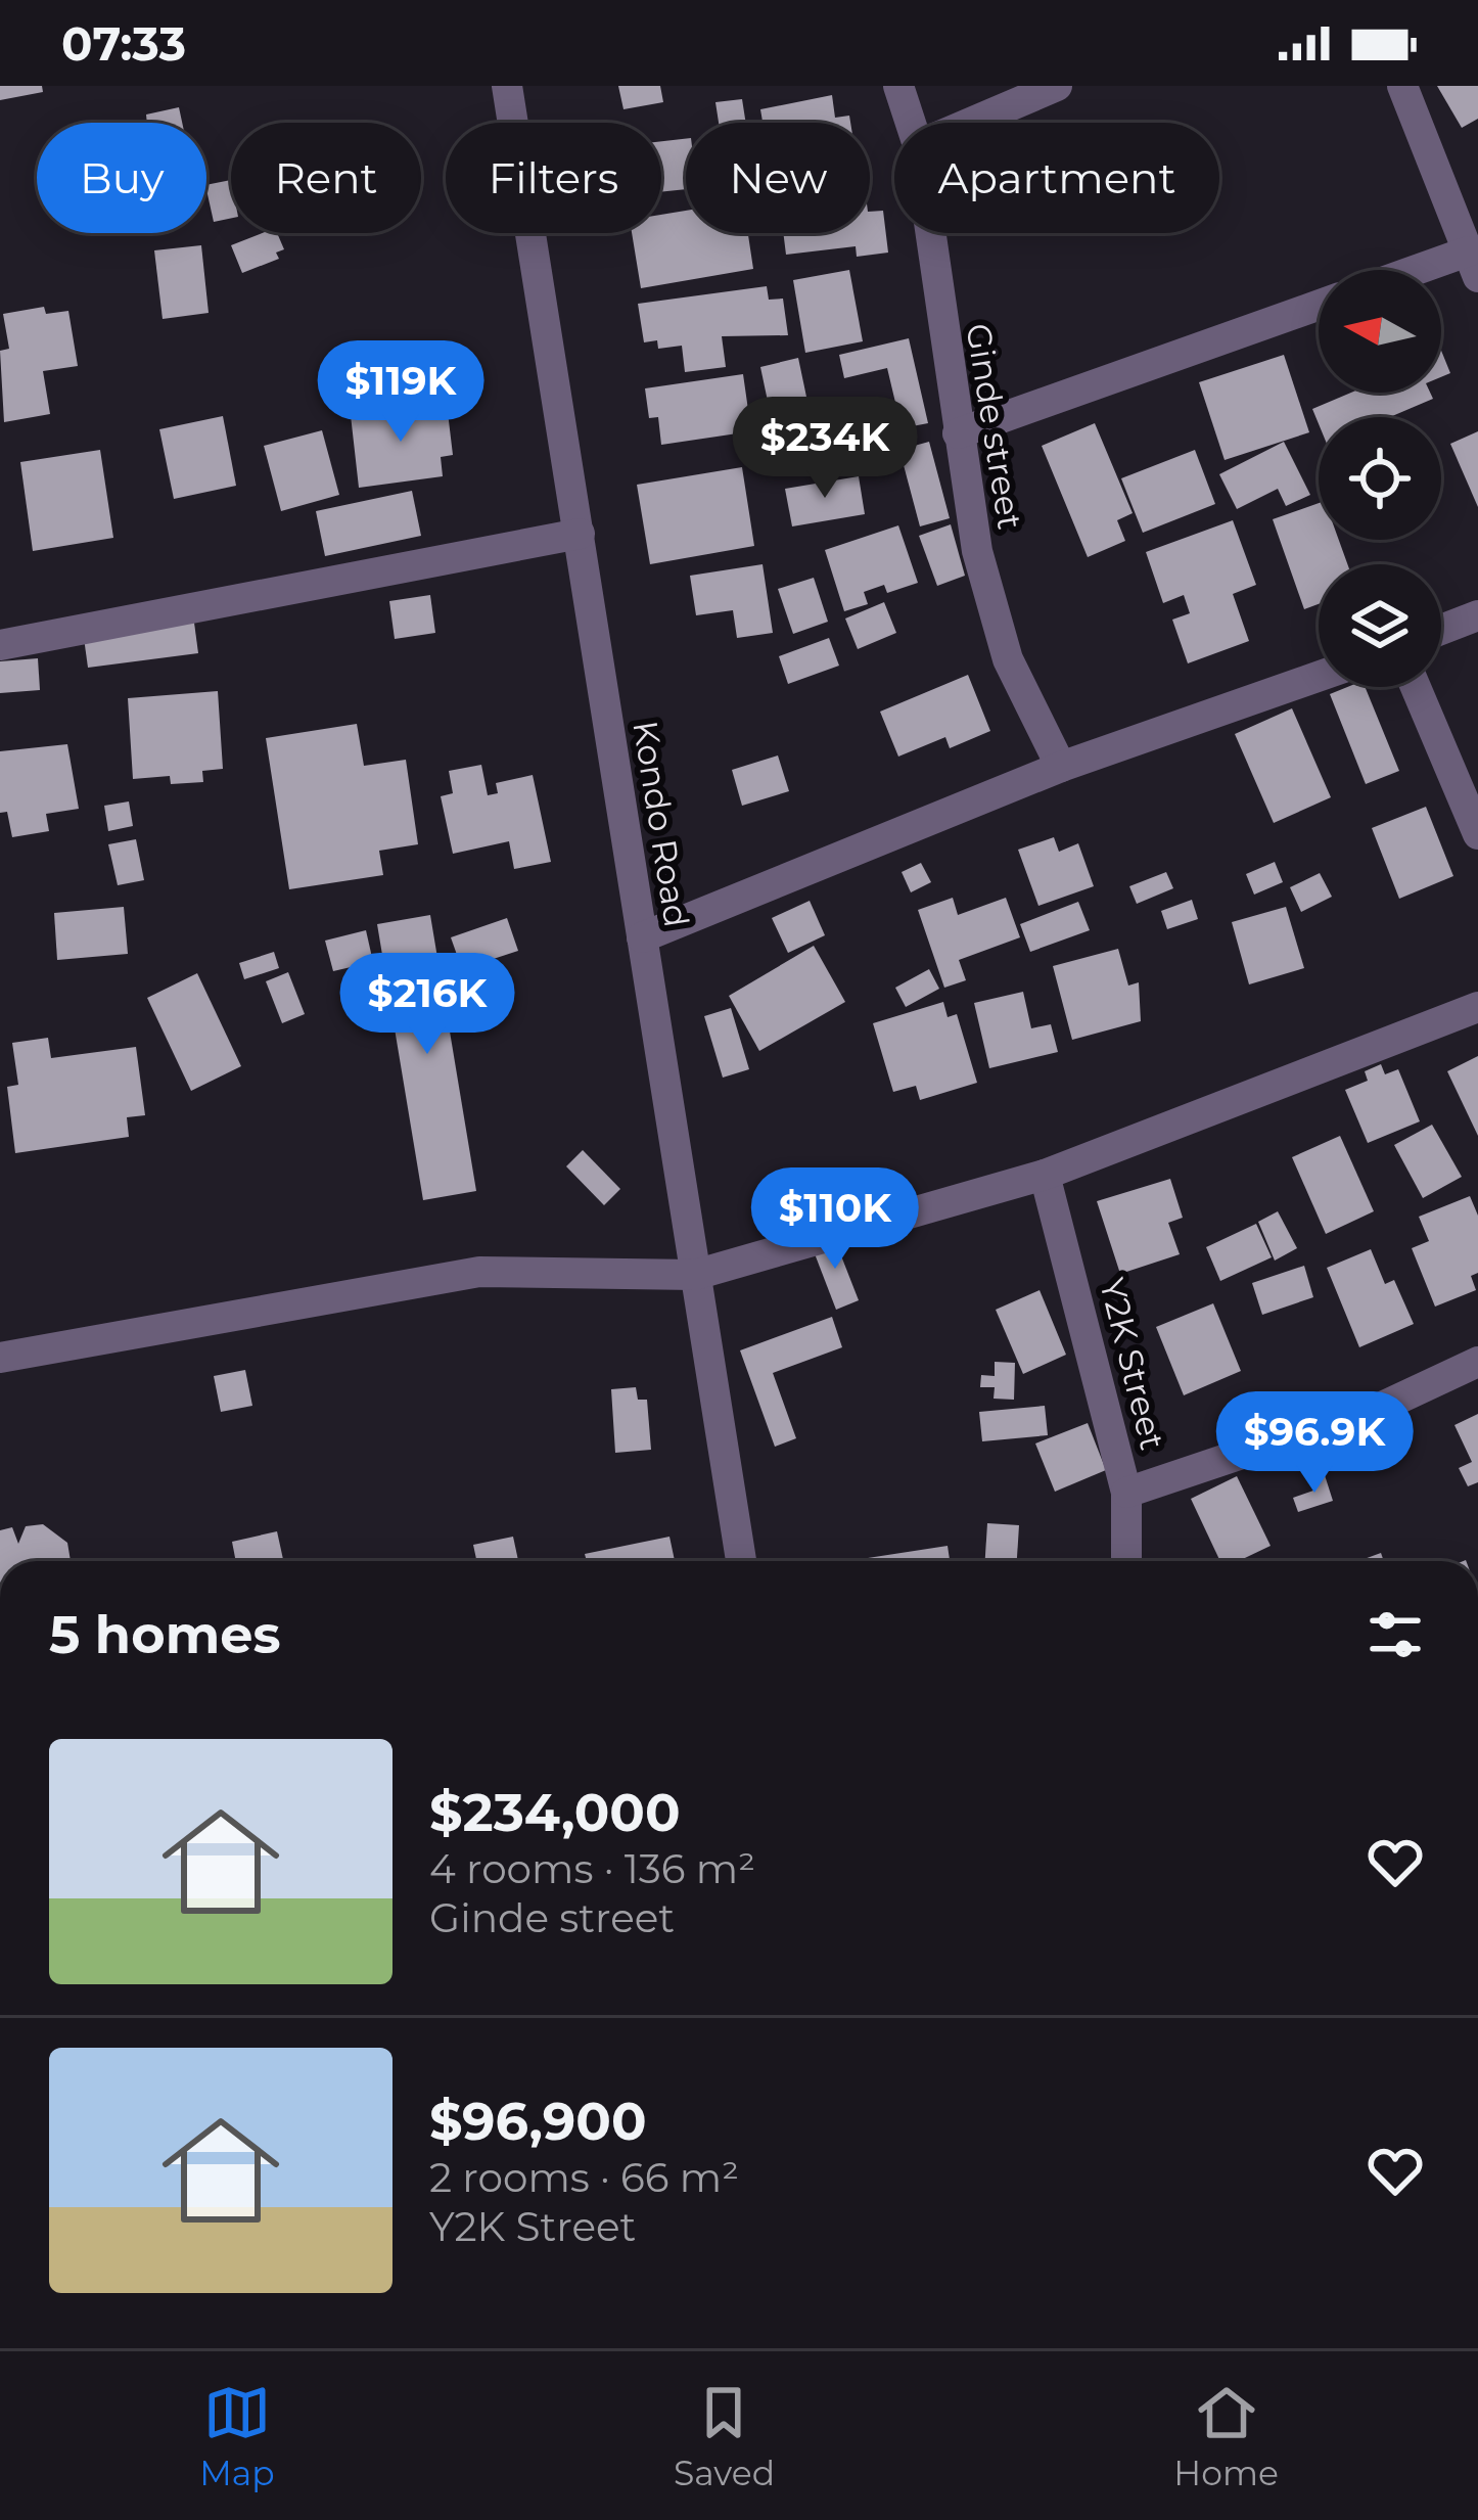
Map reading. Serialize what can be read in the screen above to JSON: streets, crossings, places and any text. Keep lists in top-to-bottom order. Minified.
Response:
{"streets":{"street":["Ginde street","Kondo Road","Y2K Street"]},"north":"left","page":{"status":"07:33","chip":["Buy","Rent","Filters","New","Apartment"],"price":["$119K","$234K","$216K","$110K","$96.9K"],"heading":"5 homes","list":[{"name":"$234,000","note":"4 rooms · 136 m² · Ginde street"},{"name":"$96,900","note":"2 rooms · 66 m² · Y2K Street"}],"tabs":["Map","Saved","Home"]}}
